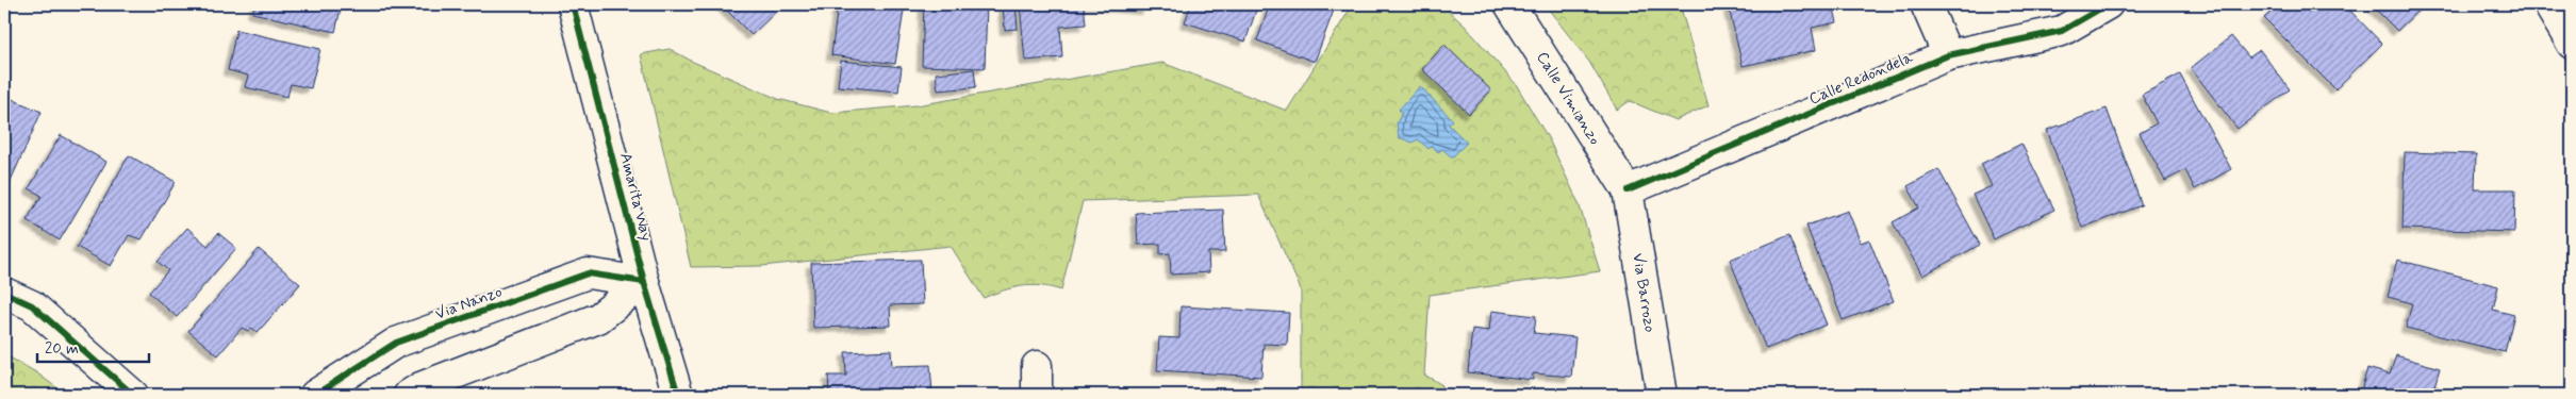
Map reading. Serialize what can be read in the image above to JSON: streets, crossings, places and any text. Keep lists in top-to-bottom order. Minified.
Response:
{"streets":{"street":["Calle Redondela","Calle Vimianzo","Amarita Way","Via Barrozo","Via Nanzo"]},"crossings":[["Calle Redondela","Calle Vimianzo"],["Calle Redondela","Via Barrozo"],["Calle Vimianzo","Via Barrozo"],["Amarita Way","Via Nanzo"]],"scale_bar":"20 m"}
